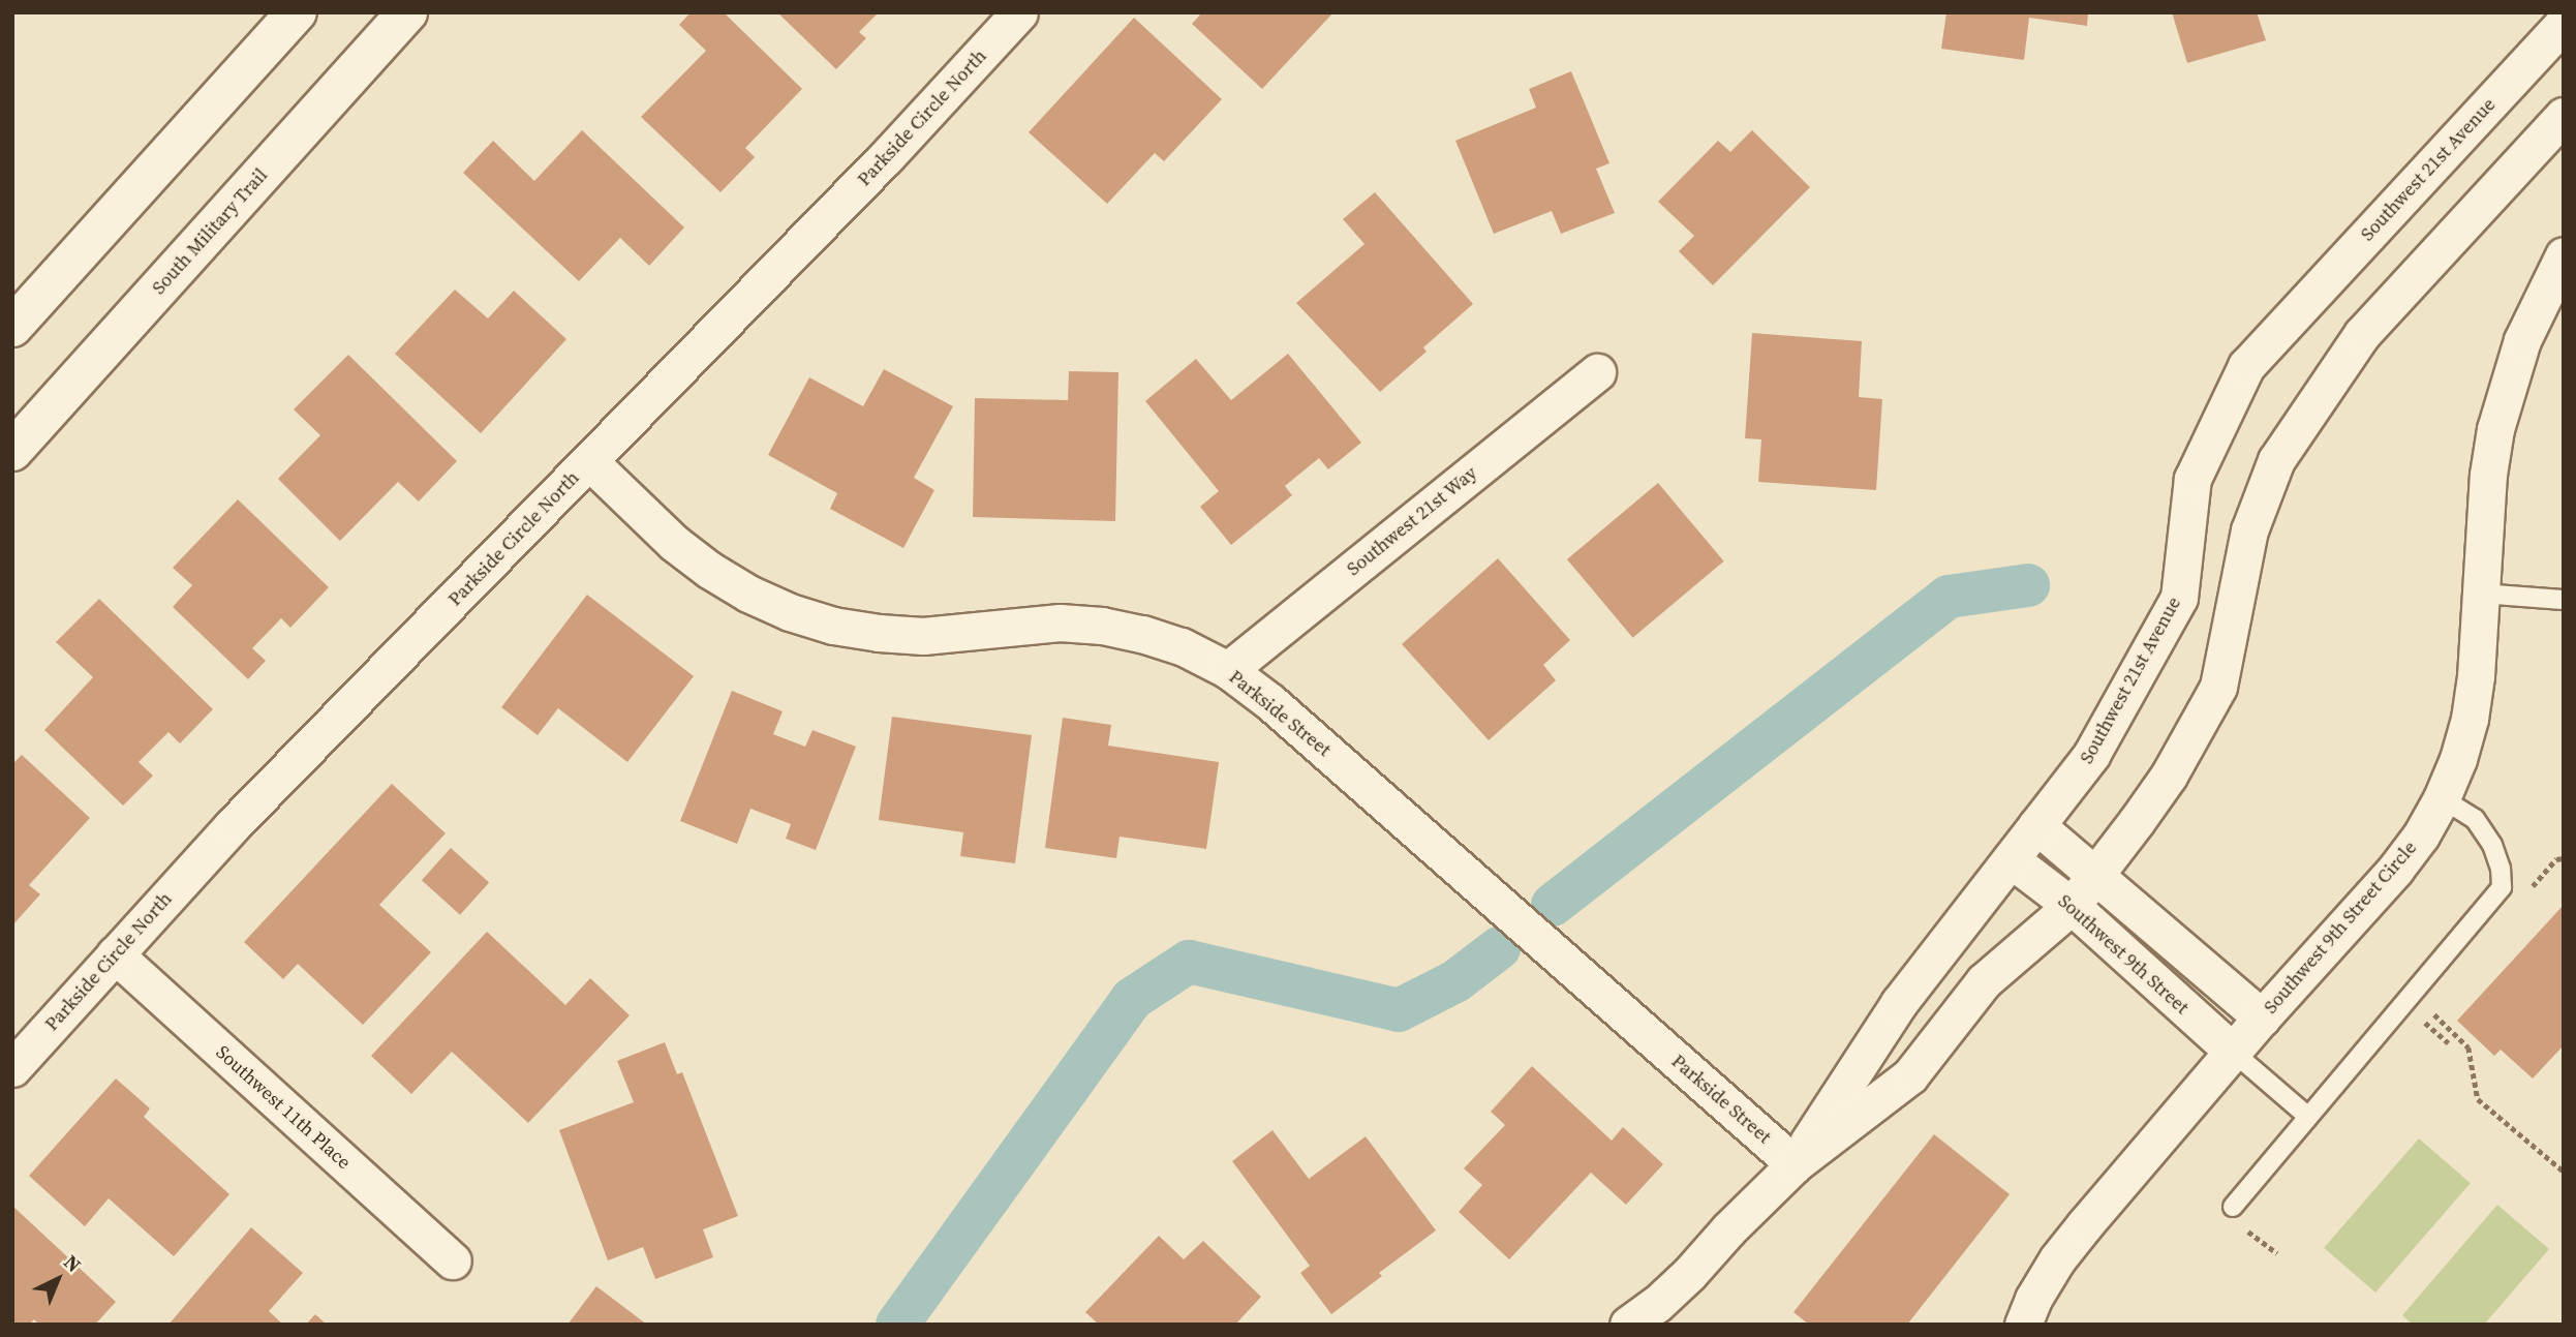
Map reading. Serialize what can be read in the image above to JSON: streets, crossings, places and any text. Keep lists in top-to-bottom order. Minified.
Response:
{"streets":{"street":["Parkside Circle North","Southwest 21st Avenue","South Military Trail","Southwest 21st Way","Parkside Street","Southwest 9th Street Circle","Southwest 9th Street","Southwest 11th Place"]},"crossings":[["Parkside Circle North","Parkside Street"],["Parkside Circle North","Southwest 11th Place"],["Southwest 21st Avenue","Parkside Street"],["Southwest 21st Avenue","Southwest 9th Street"],["Southwest 21st Way","Parkside Street"],["Southwest 9th Street Circle","Southwest 9th Street"]],"north":"top right"}
